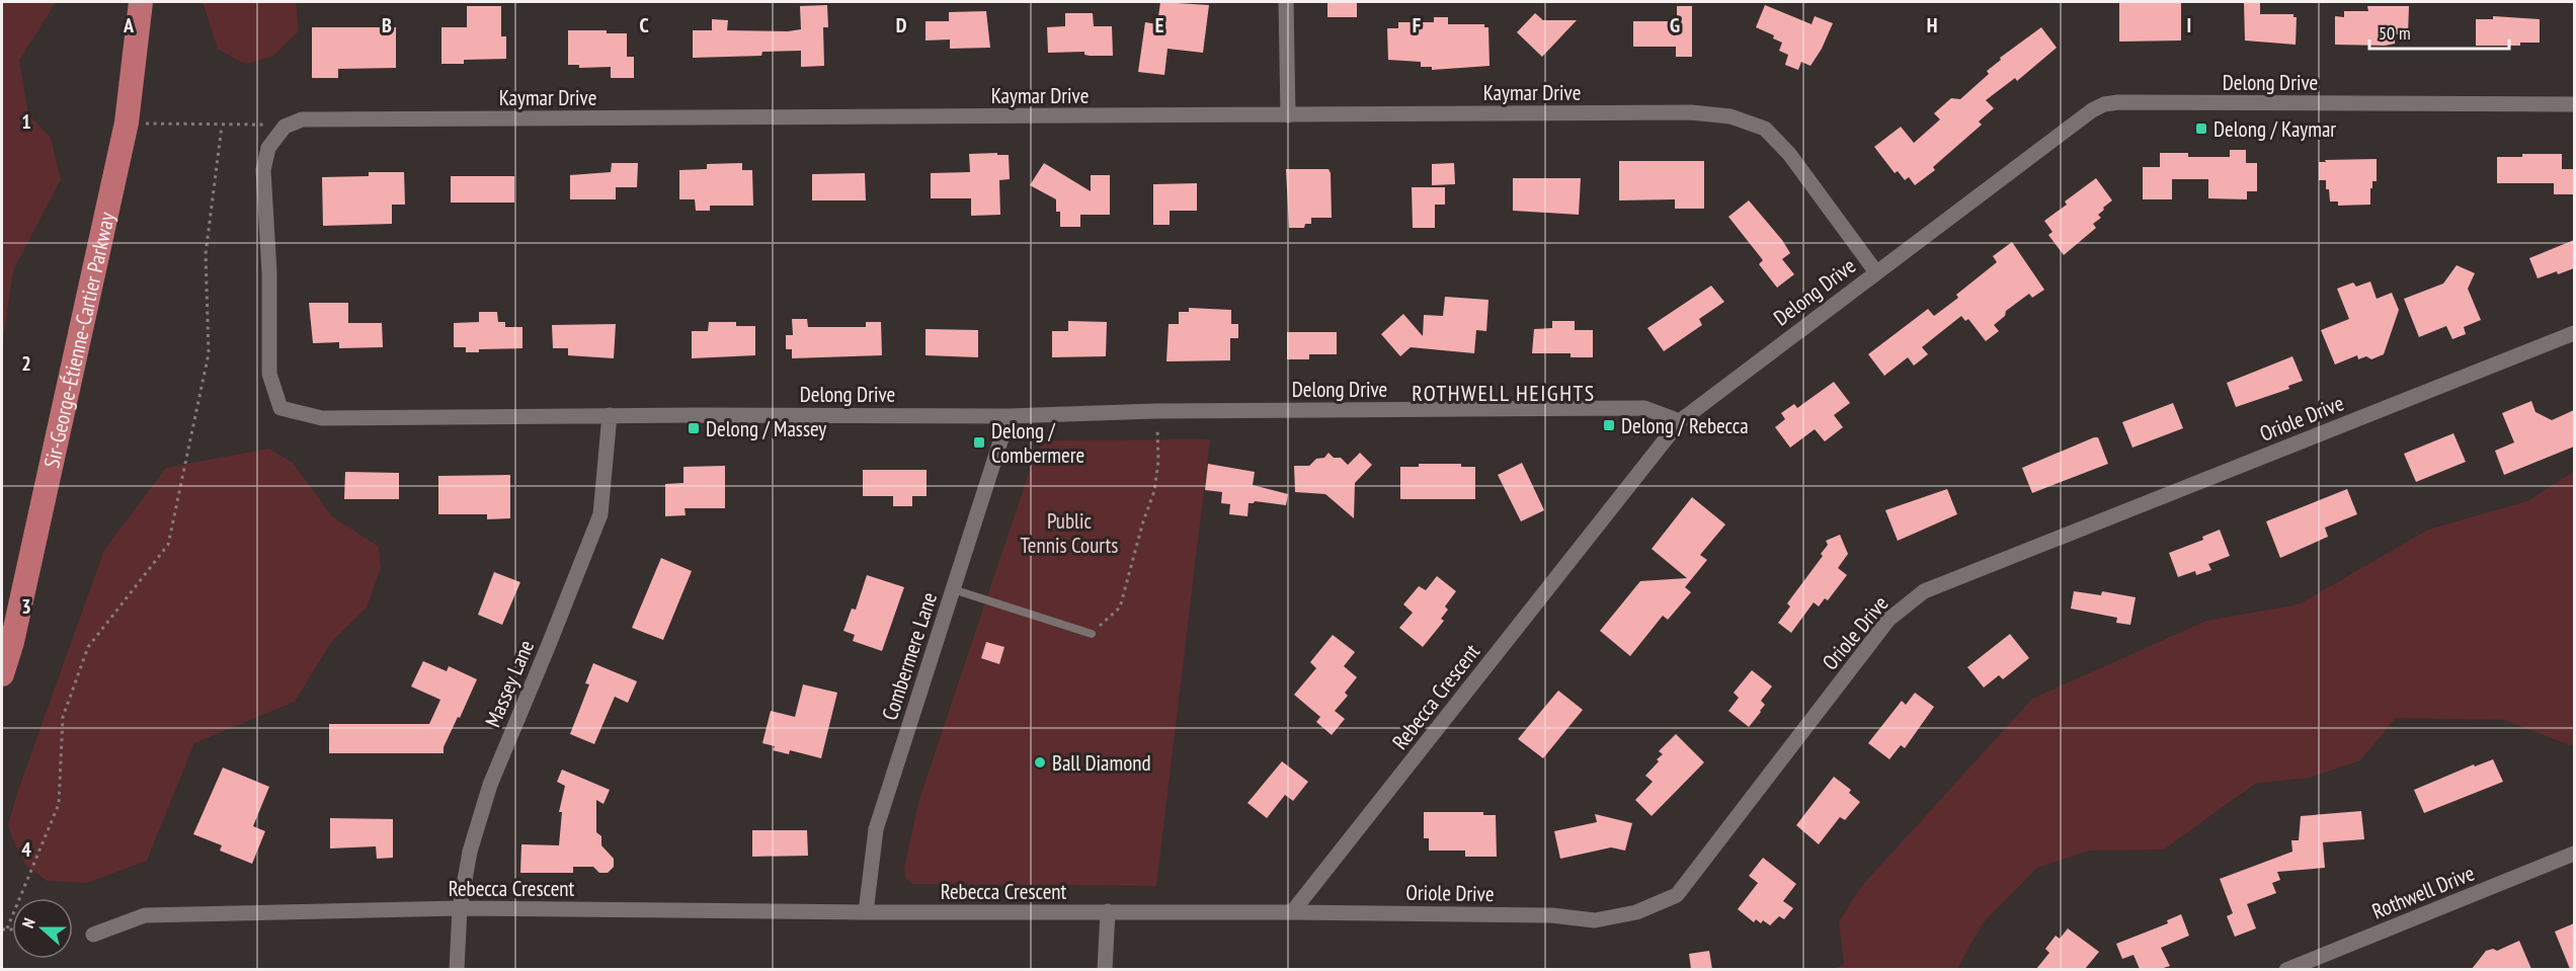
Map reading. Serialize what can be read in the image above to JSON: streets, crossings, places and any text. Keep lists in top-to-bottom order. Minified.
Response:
{"streets":{"main road":["Sir-George-Étienne-Cartier Parkway"],"street":["Delong Drive","Kaymar Drive","Oriole Drive","Combermere Lane","Massey Lane","Rebecca Crescent","Rothwell Drive"]},"crossings":[["Delong Drive","Kaymar Drive"],["Delong Drive","Combermere Lane"],["Delong Drive","Massey Lane"],["Delong Drive","Rebecca Crescent"],["Oriole Drive","Rebecca Crescent"],["Combermere Lane","Rebecca Crescent"],["Massey Lane","Rebecca Crescent"]],"districts":["ROTHWELL HEIGHTS"],"parks":["Public Tennis Courts"],"places":{"transit":["Delong / Kaymar","Delong / Rebecca","Delong / Massey","Delong / Combermere"],"other":["Ball Diamond"]},"scale_bar":"50 m","north":"left","grid":{"columns":["A","B","C","D","E","F","G","H","I"],"rows":["1","2","3","4"]}}
